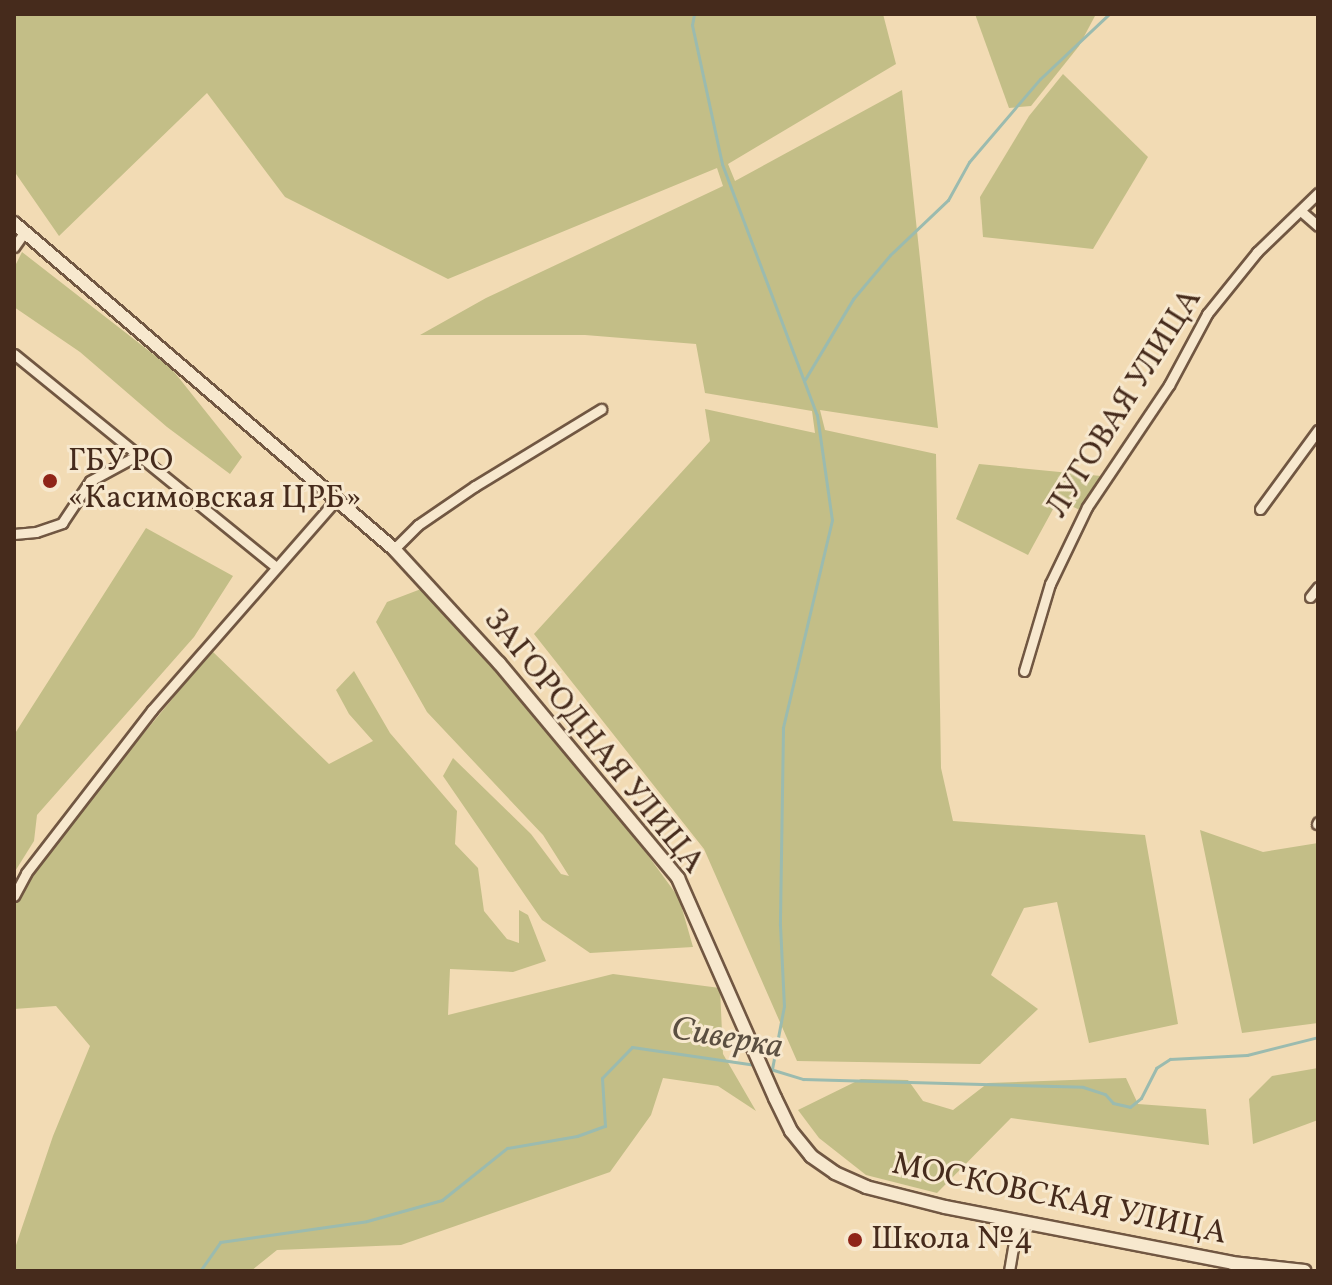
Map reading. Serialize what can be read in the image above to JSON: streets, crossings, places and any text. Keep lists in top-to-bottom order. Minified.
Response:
{"streets":{"main road":["ЗАГОРОДНАЯ УЛИЦА","МОСКОВСКАЯ УЛИЦА"],"street":["ЛУГОВАЯ УЛИЦА"]},"crossings":[["ЗАГОРОДНАЯ УЛИЦА","МОСКОВСКАЯ УЛИЦА"]],"water":["Сиверка"],"places":["ГБУ РО «Касимовская ЦРБ»","Школа №4"]}
